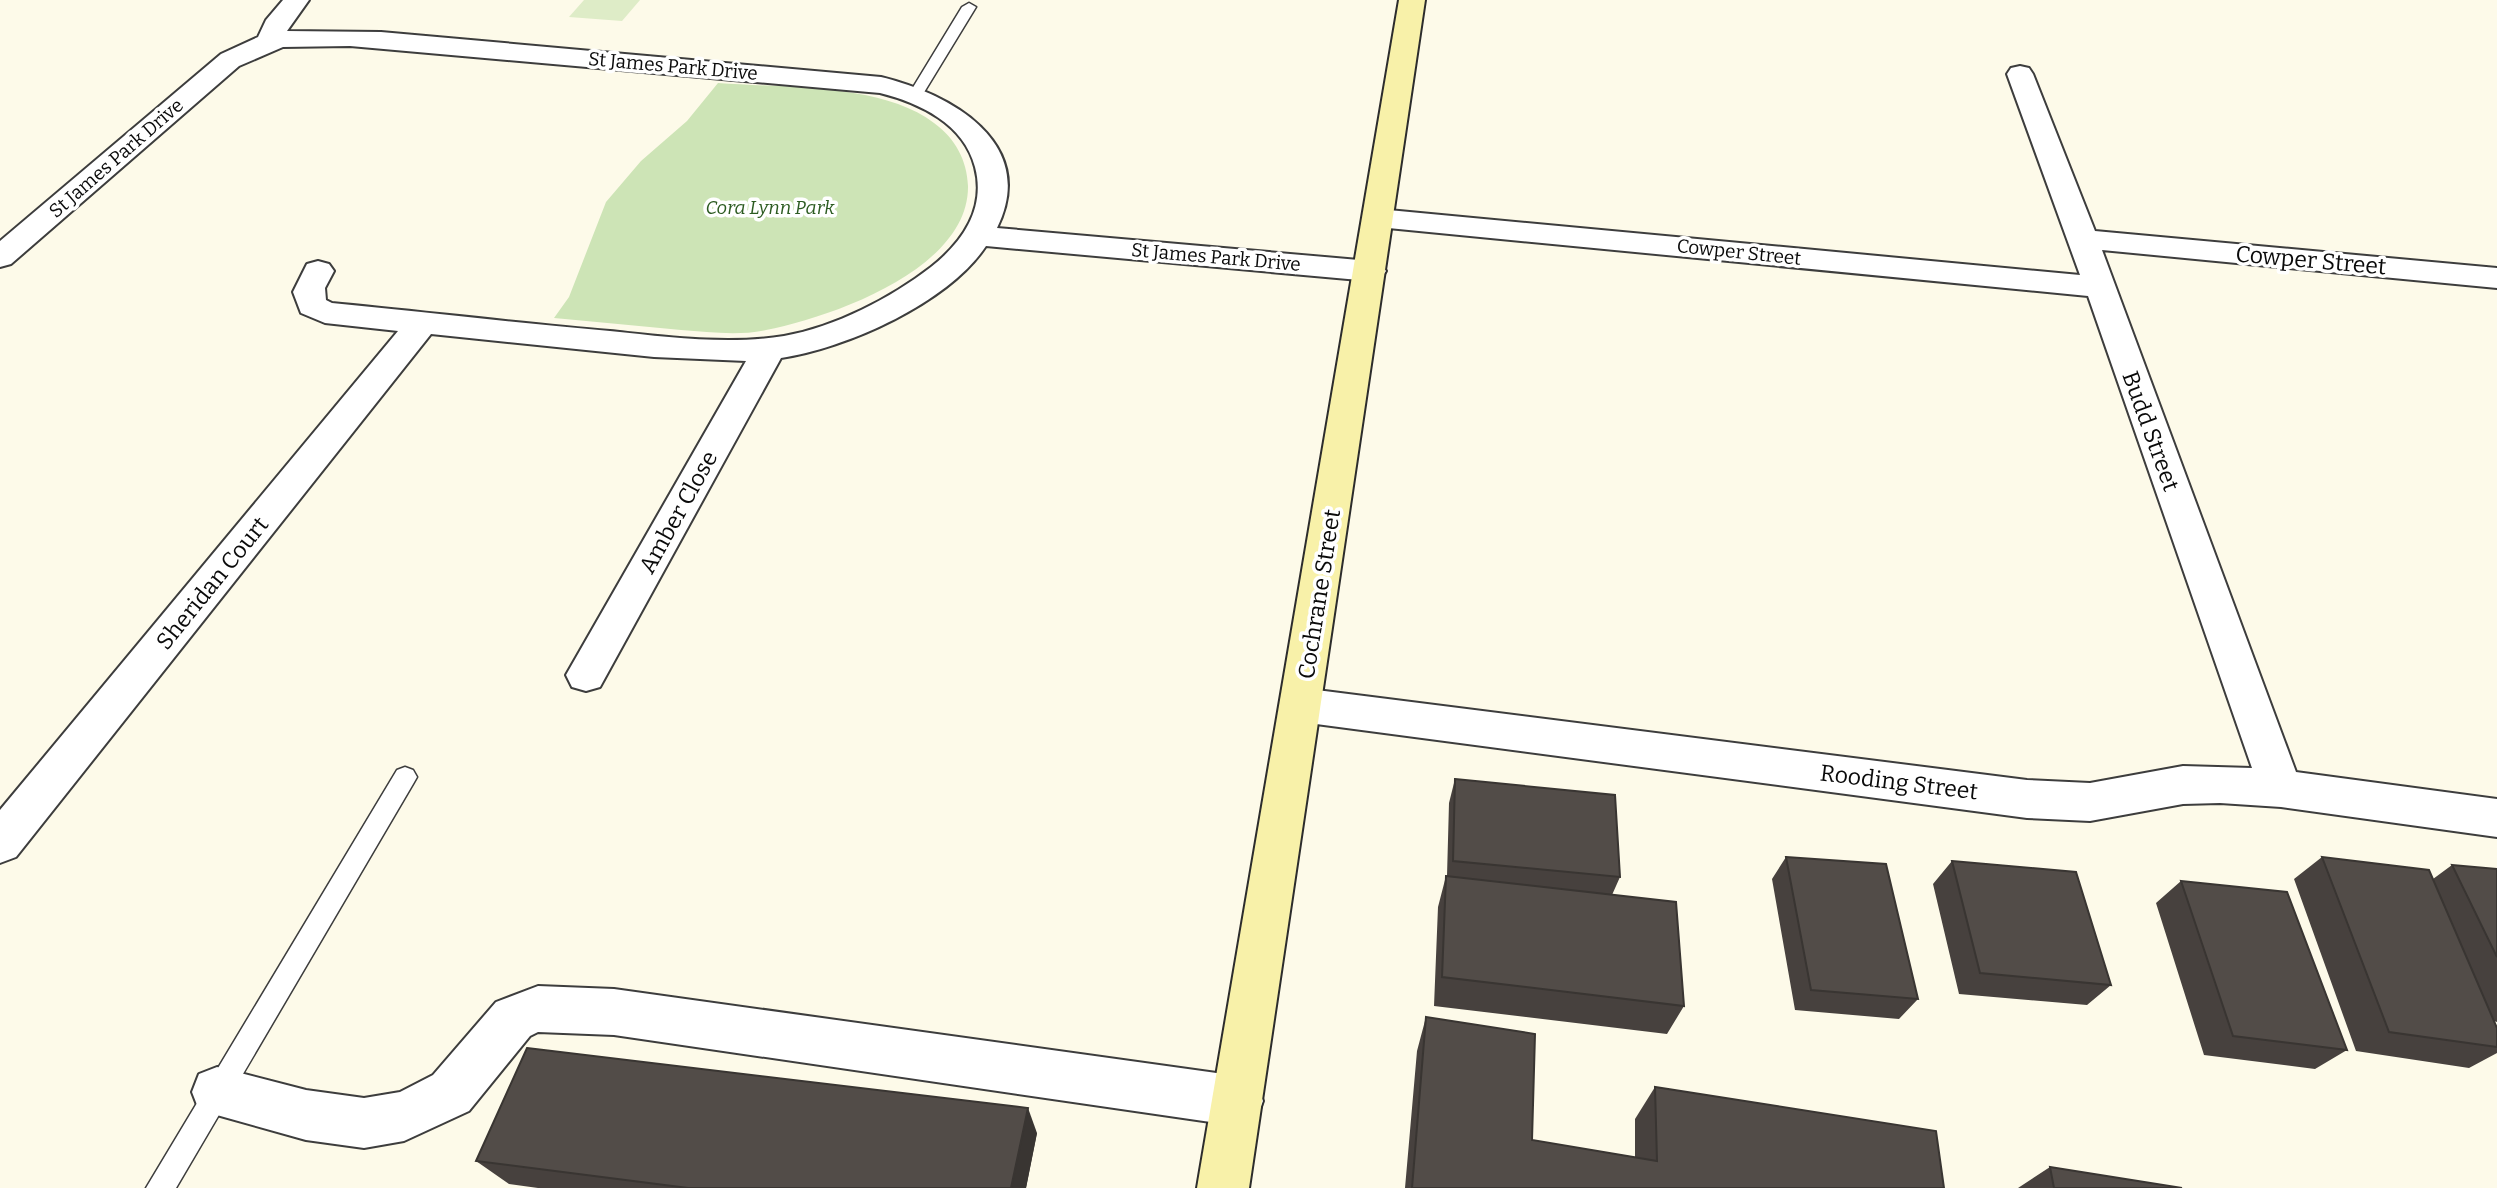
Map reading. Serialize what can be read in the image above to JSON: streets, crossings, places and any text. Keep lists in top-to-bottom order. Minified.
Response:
{"streets":{"street":["St James Park Drive","Cowper Street","Budd Street","Amber Close","Sheridan Court","Cochrane Street","Rooding Street"]},"crossings":[["St James Park Drive","Cochrane Street"],["Cowper Street","Budd Street"],["Cowper Street","Cochrane Street"],["Budd Street","Rooding Street"],["Cochrane Street","Rooding Street"]],"parks":["Cora Lynn Park"]}
